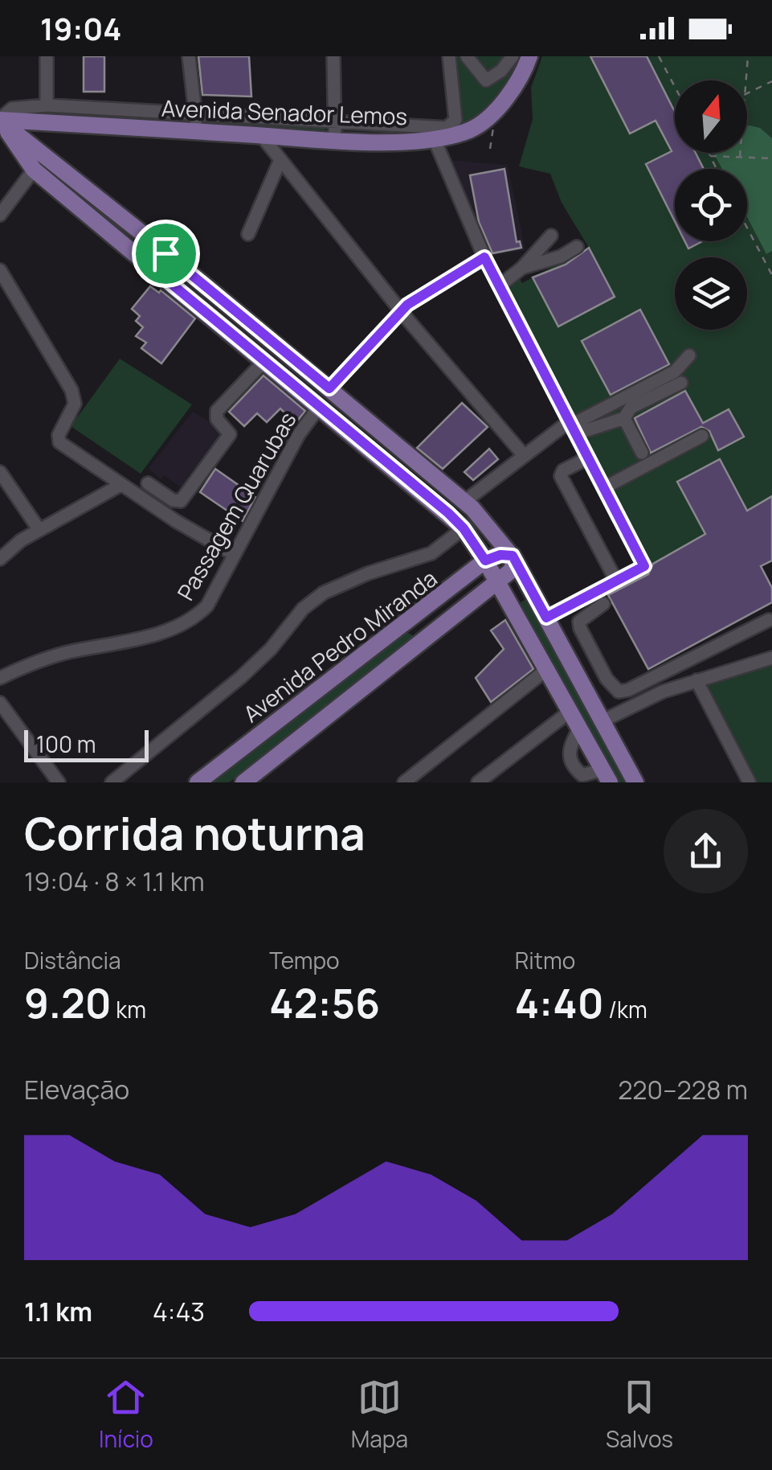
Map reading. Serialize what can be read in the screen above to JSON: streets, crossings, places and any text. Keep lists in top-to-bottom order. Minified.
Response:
{"streets":{"main road":["Avenida Senador Lemos","Avenida Pedro Miranda"],"street":["Passagem Quarubas"]},"scale_bar":"100 m","north":"top","page":{"status":"19:04","scale":"100 m","heading":["Corrida noturna","19:04 · 8 × 1.1 km"],"stats":[["Distância","9.20 km"],["Tempo","42:56"],["Ritmo","4:40 /km"]],"chart":["Elevação","220–228 m"],"list":[{"name":"1.1 km","note":"4:43"}],"tabs":["Início","Mapa","Salvos"]}}
